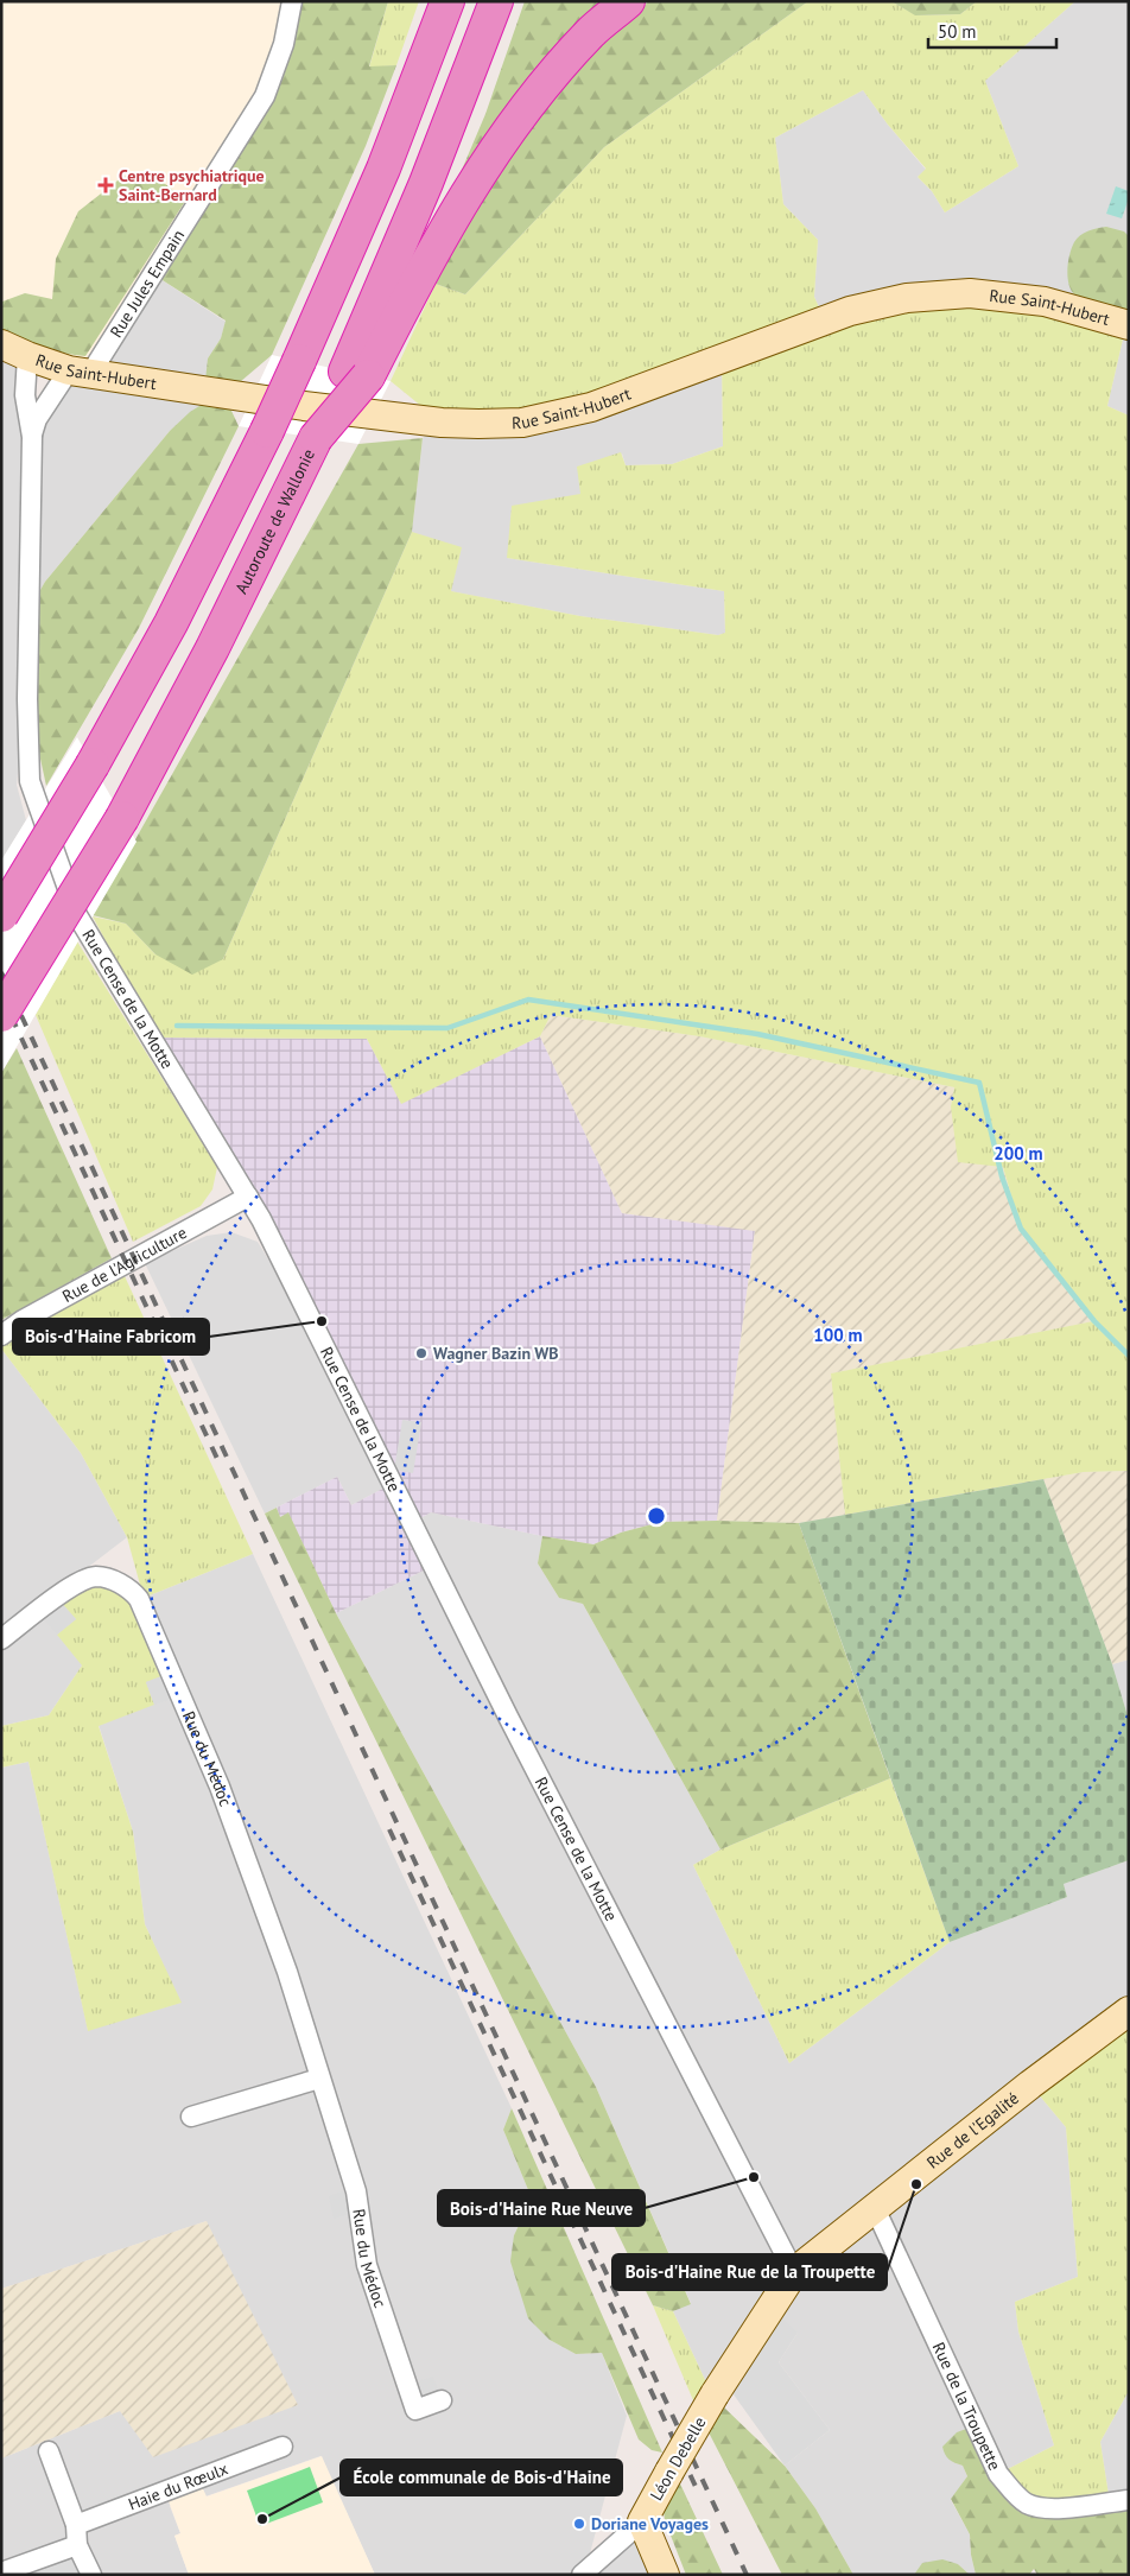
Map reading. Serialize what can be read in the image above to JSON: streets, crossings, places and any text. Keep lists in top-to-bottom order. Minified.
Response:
{"streets":{"highway":["Autoroute de Wallonie"],"street":["Rue Jules Empain","Rue Saint-Hubert","Rue Cense de la Motte","Rue de l'Agriculture","Rue du Médoc","Rue de l'Egalité","Rue de la Troupette","Léon Debelle","Haie du Rœulx"]},"crossings":[["Rue Jules Empain","Rue Saint-Hubert"],["Rue Jules Empain","Rue Cense de la Motte"],["Rue Saint-Hubert","Rue Cense de la Motte"],["Rue Cense de la Motte","Rue de l'Agriculture"],["Rue Cense de la Motte","Rue de l'Egalité"],["Rue de l'Egalité","Rue de la Troupette"],["Rue de l'Egalité","Léon Debelle"]],"places":{"health":["Centre psychiatrique Saint-Bernard"],"other":["Bois-d'Haine Fabricom","Wagner Bazin WB","Bois-d'Haine Rue Neuve","Bois-d'Haine Rue de la Troupette","École communale de Bois-d'Haine","Doriane Voyages"]},"scale_bar":"50 m","rings":["200 m","100 m"]}
